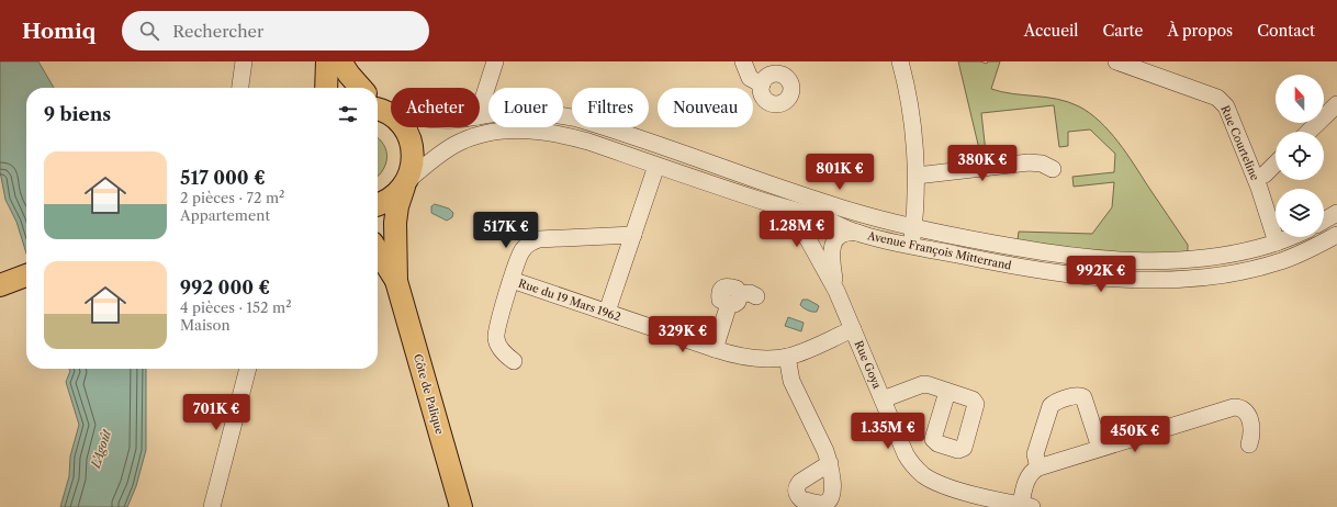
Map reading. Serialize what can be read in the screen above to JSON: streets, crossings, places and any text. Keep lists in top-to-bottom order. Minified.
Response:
{"streets":{"main road":["Côte de Palique"],"street":["Rue Courteline","Avenue François Mitterrand","Rue du 19 Mars 1962","Rue Goya"]},"crossings":[["Rue Courteline","Avenue François Mitterrand"],["Avenue François Mitterrand","Rue Goya"],["Avenue François Mitterrand","Côte de Palique"],["Rue du 19 Mars 1962","Rue Goya"]],"water":["L'Agoût"],"north":"top","page":{"header":"Homiq","search":"Rechercher","nav":["Accueil","Carte","À propos","Contact"],"chip":["Acheter","Louer","Filtres","Nouveau"],"heading":"9 biens","list":[{"name":"517 000 €","note":"2 pièces · 72 m² · Appartement"},{"name":"992 000 €","note":"4 pièces · 152 m² · Maison"}],"price":["380K €","801K €","1.28M €","517K €","992K €","329K €","701K €","1.35M €","450K €"]}}
